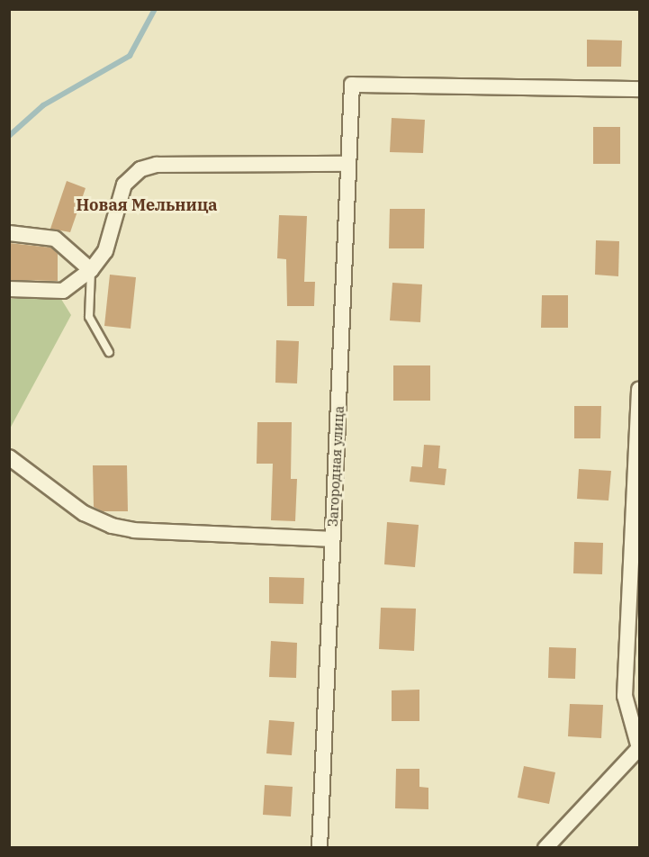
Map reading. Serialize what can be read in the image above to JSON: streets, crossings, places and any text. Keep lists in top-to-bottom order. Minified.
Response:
{"streets":{"street":["Загородная улица"]},"districts":["Новая Мельница"]}
